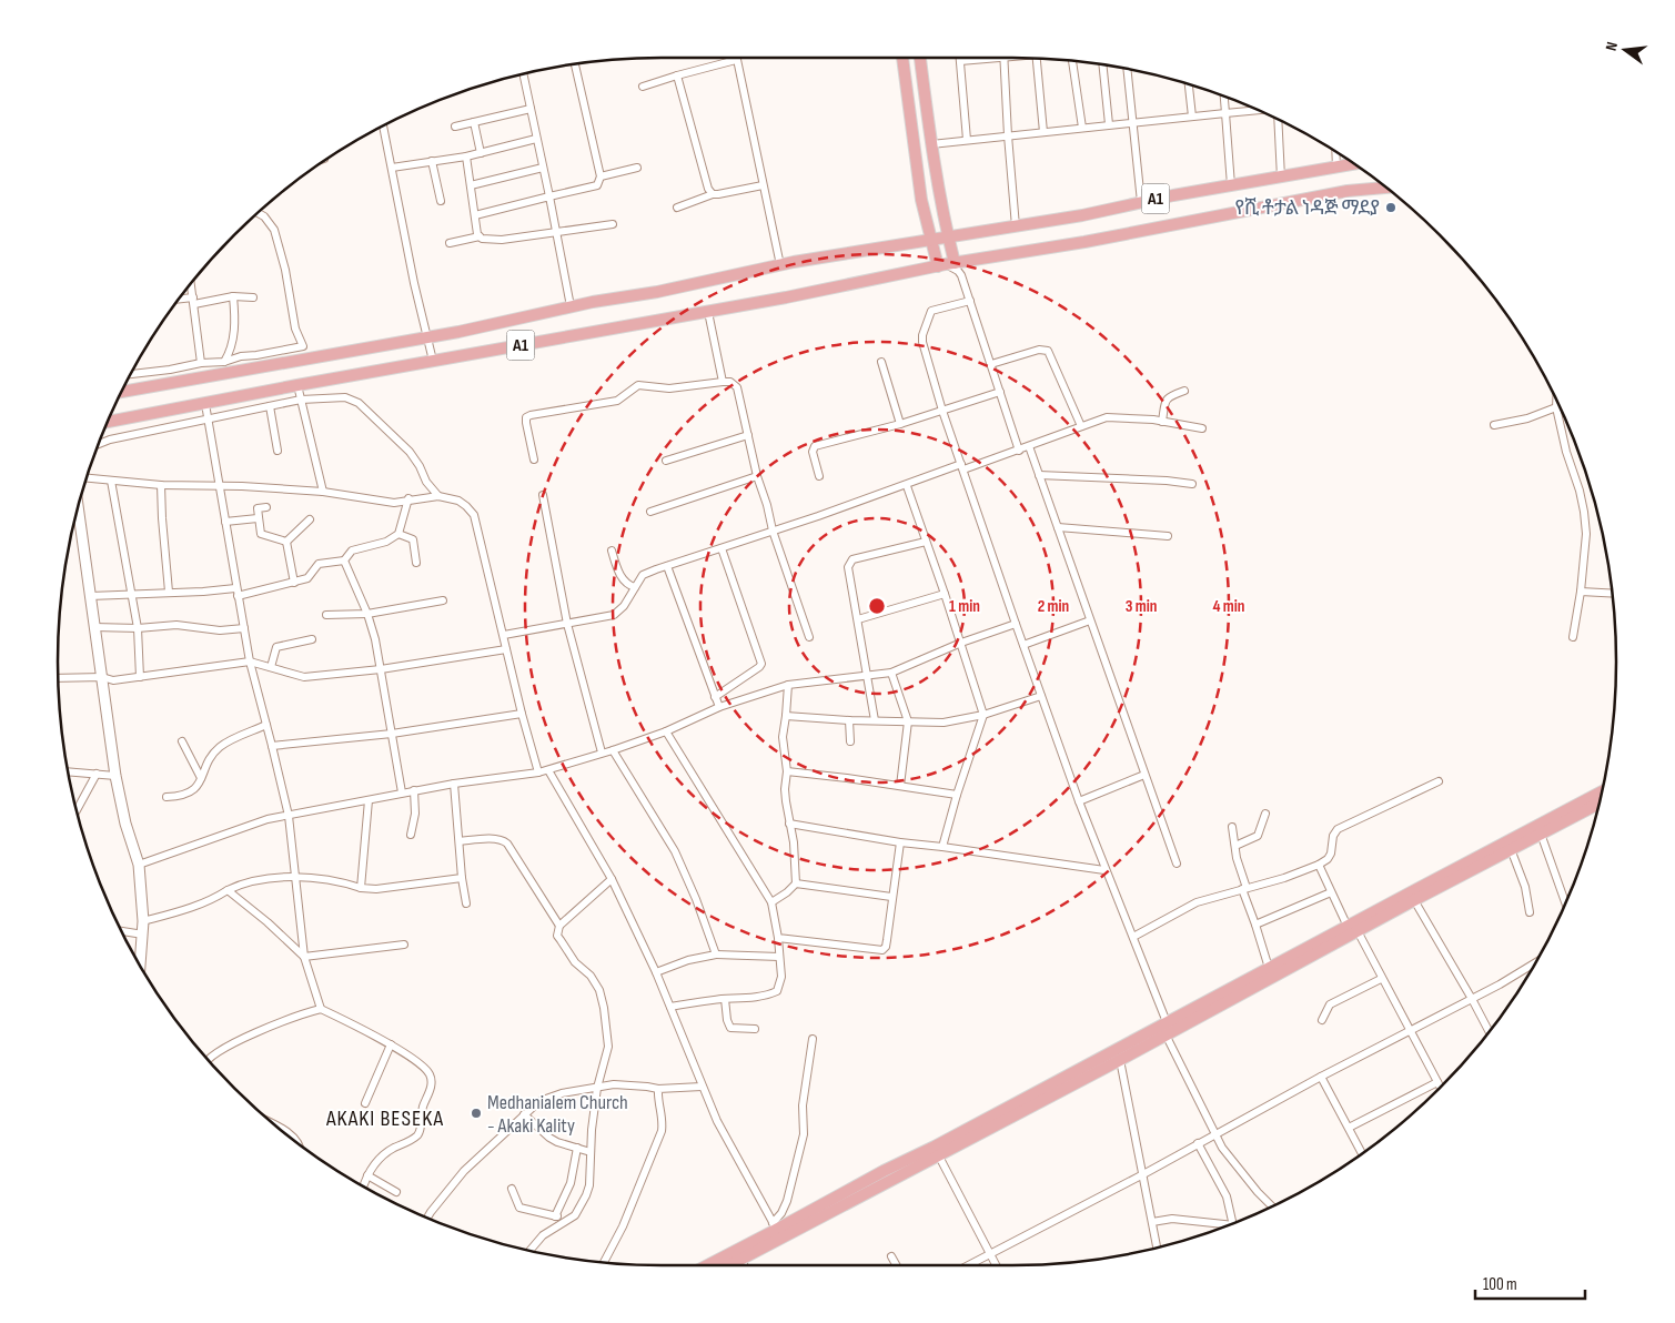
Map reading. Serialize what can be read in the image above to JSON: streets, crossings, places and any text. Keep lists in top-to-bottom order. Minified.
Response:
{"streets":{"main road":["A1"]},"districts":["AKAKI BESEKA"],"places":["የሺ ቶታል ነዳጅ ማደያ","Medhanialem Church - Akaki Kality"],"scale_bar":"100 m","north":"left","rings":["1 min","2 min","3 min","4 min"]}
